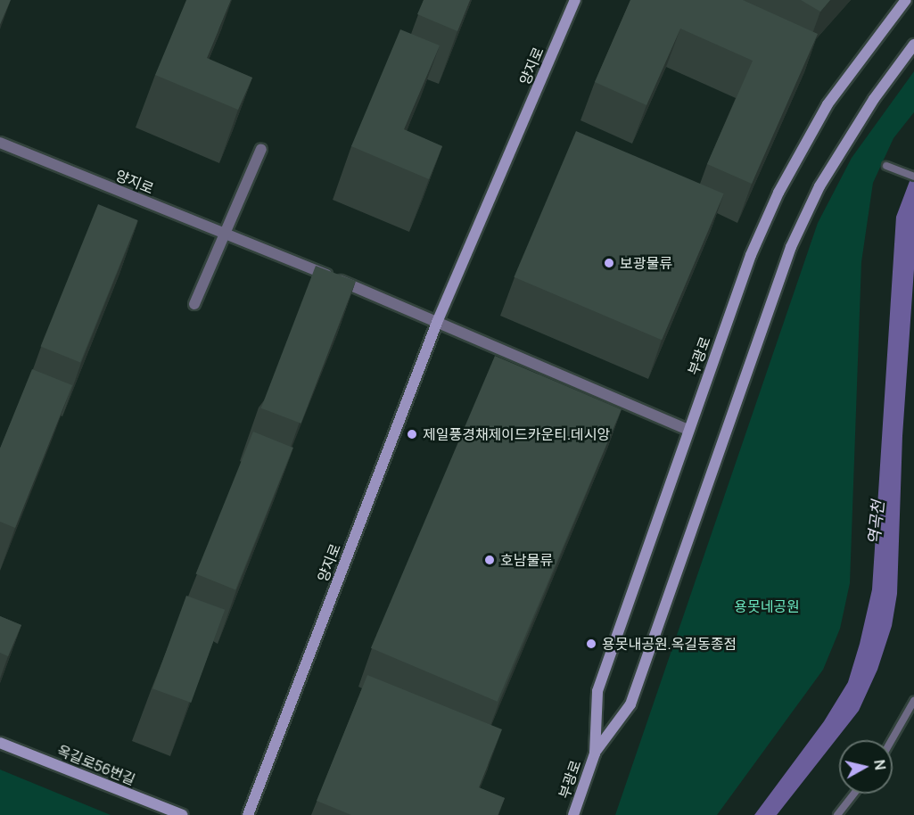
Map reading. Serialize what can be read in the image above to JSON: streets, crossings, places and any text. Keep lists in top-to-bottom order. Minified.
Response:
{"streets":{"main road":["양지로","부광로","옥길로56번길"]},"crossings":[["양지로","부광로"]],"water":["역곡천"],"parks":["용못네공원"],"places":["보광물류","제일풍경채제이드카운티.데시앙","호남물류","용못내공원.옥길동종점"],"north":"right"}
